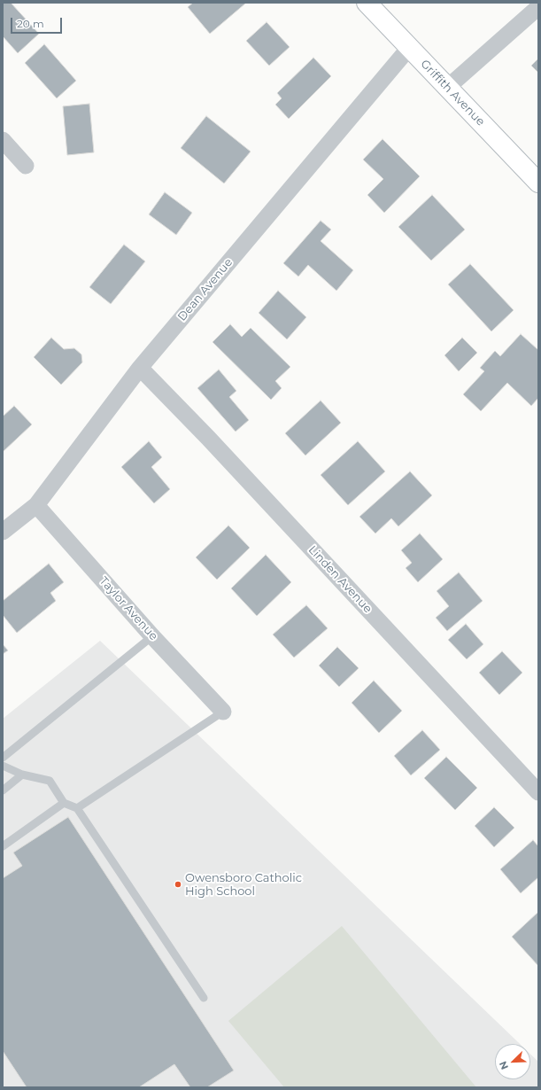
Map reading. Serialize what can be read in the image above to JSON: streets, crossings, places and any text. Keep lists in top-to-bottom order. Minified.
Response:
{"streets":{"street":["Griffith Avenue","Dean Avenue","Linden Avenue","Taylor Avenue"]},"crossings":[["Griffith Avenue","Dean Avenue"],["Dean Avenue","Linden Avenue"],["Dean Avenue","Taylor Avenue"]],"places":["Owensboro Catholic High School"],"scale_bar":"20 m","north":"bottom left"}
